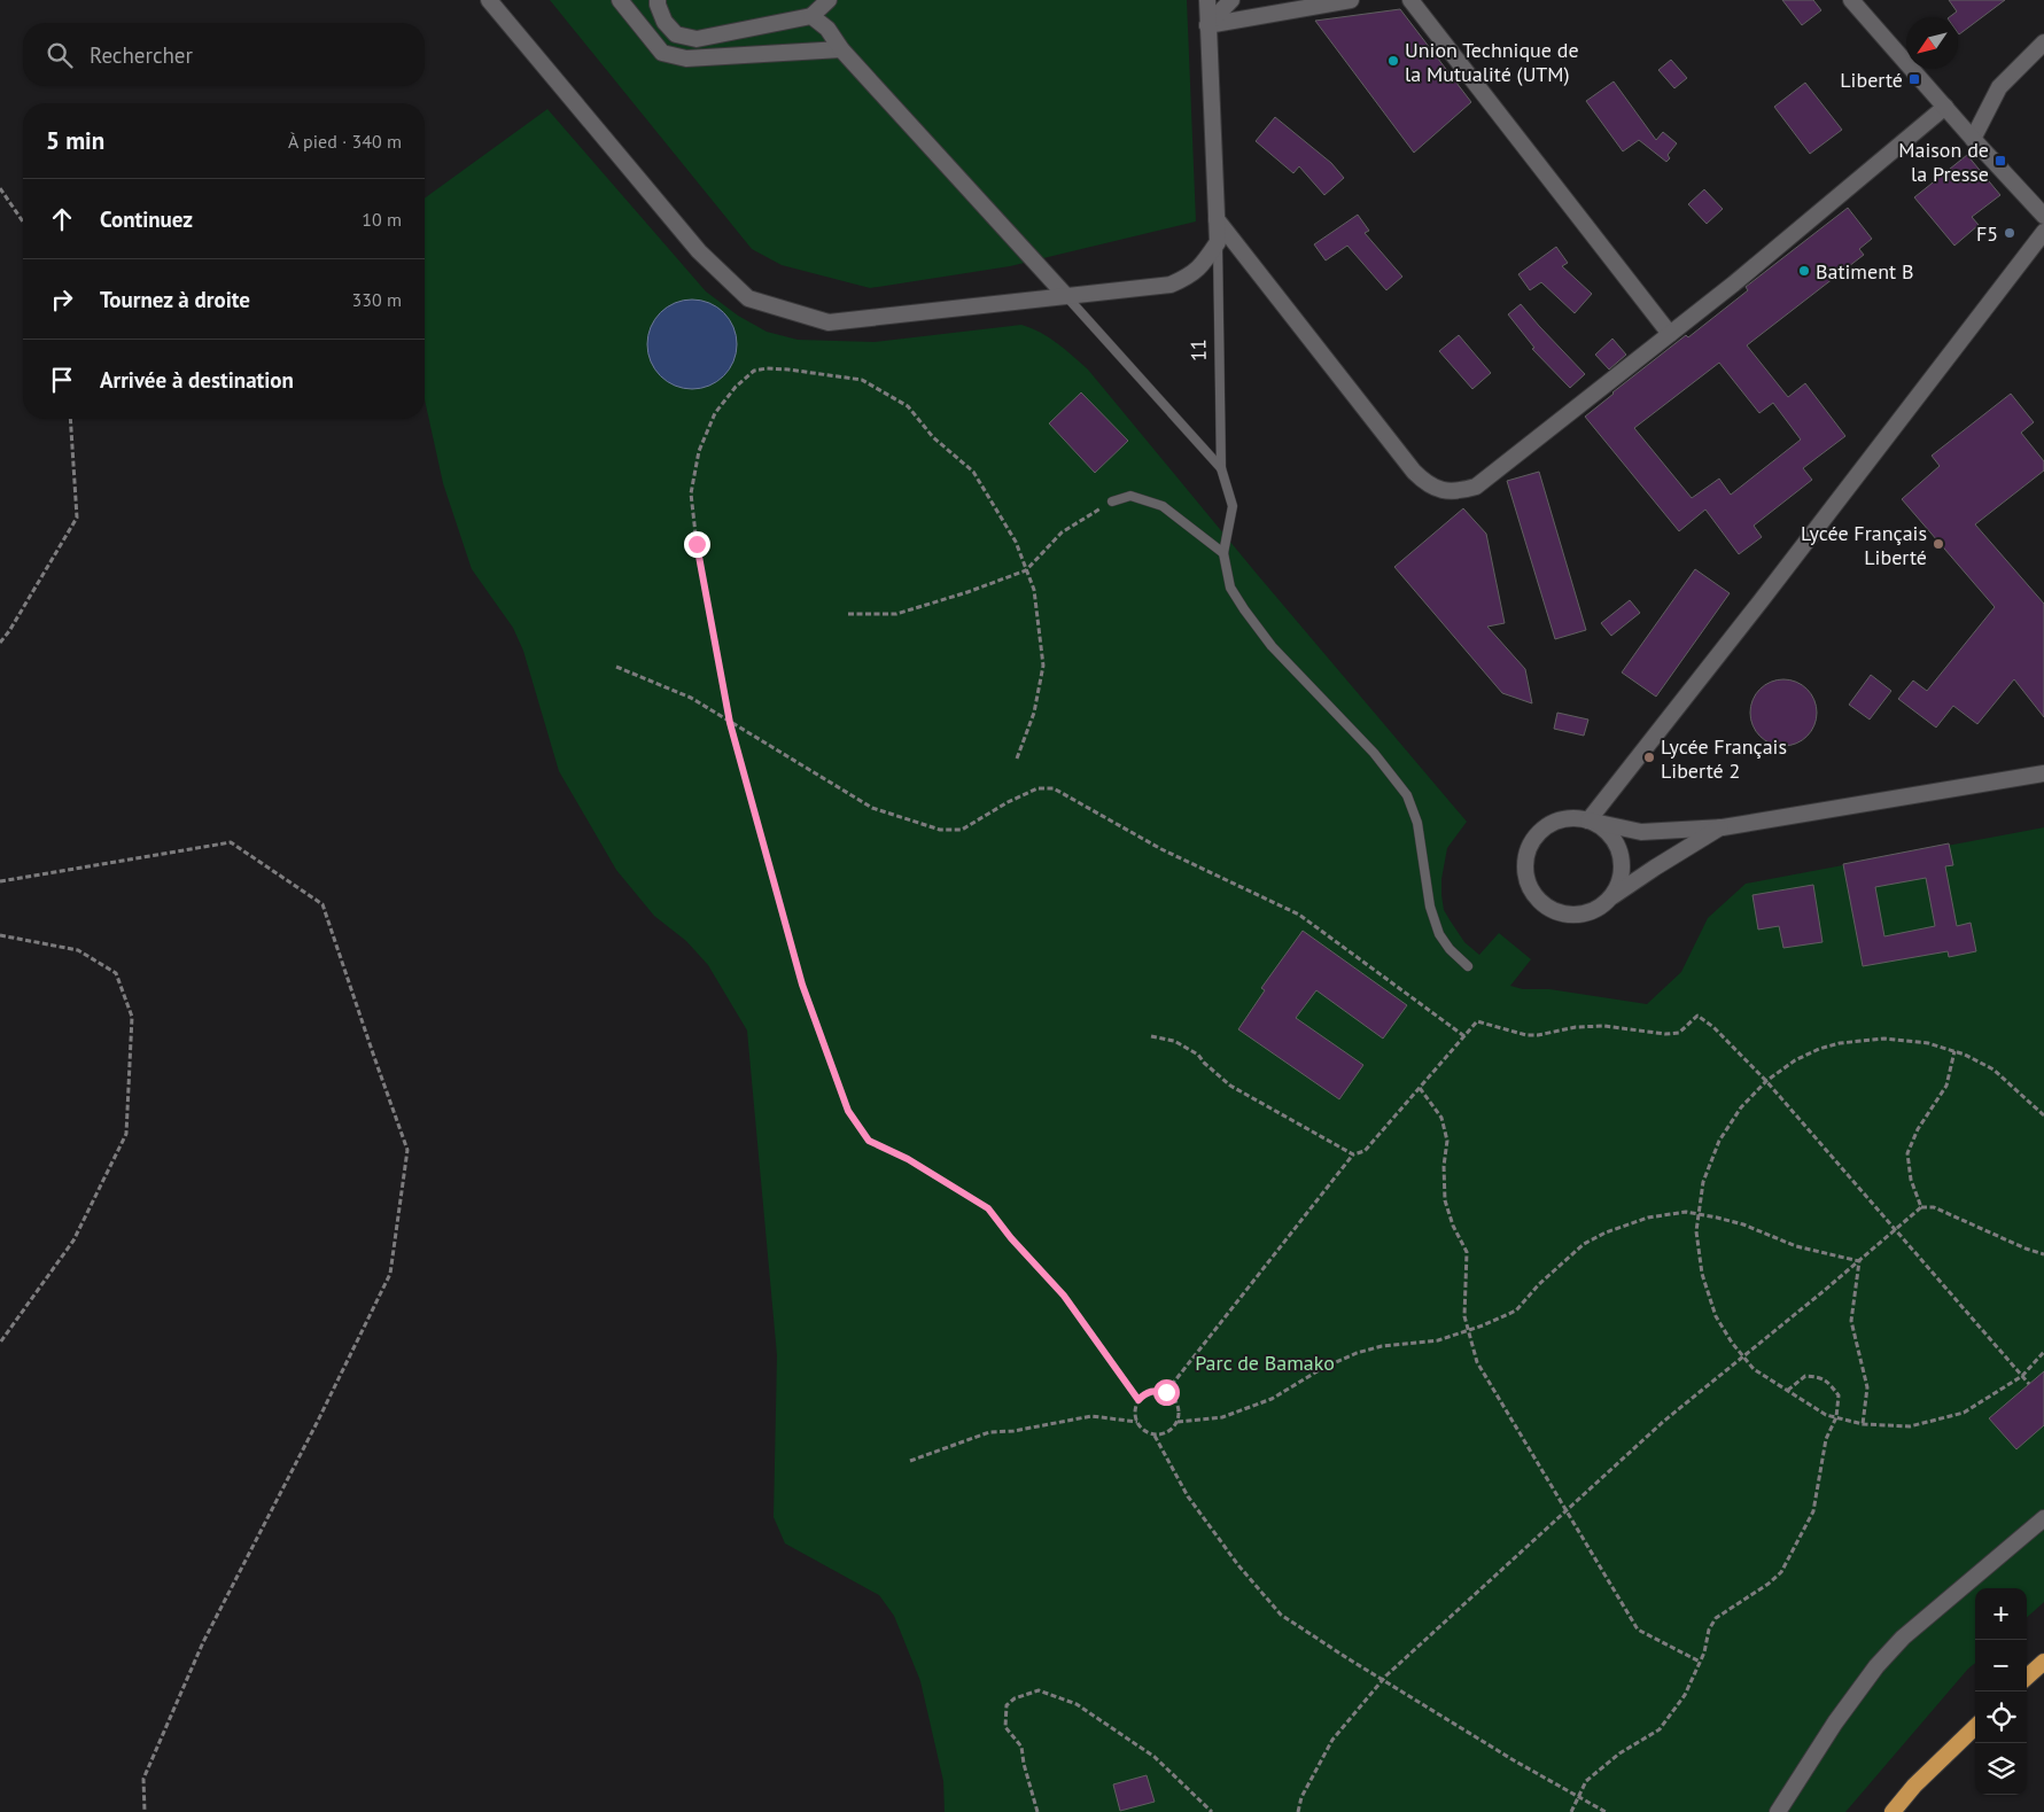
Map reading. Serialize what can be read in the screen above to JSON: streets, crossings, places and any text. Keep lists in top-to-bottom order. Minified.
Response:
{"streets":{"street":["11"]},"parks":["Parc de Bamako"],"places":{"other":["Union Technique de la Mutualité (UTM)","F5","Batiment B","Lycée Français Liberté","Lycée Français Liberté 2"],"transit":["Liberté","Maison de la Presse"]},"north":"bottom left","page":{"search":"Rechercher","heading":["5 min","À pied · 340 m"],"list":[["Continuez","10 m"],["Tournez à droite","330 m"],"Arrivée à destination"],"map_buttons":["+","−"]}}
